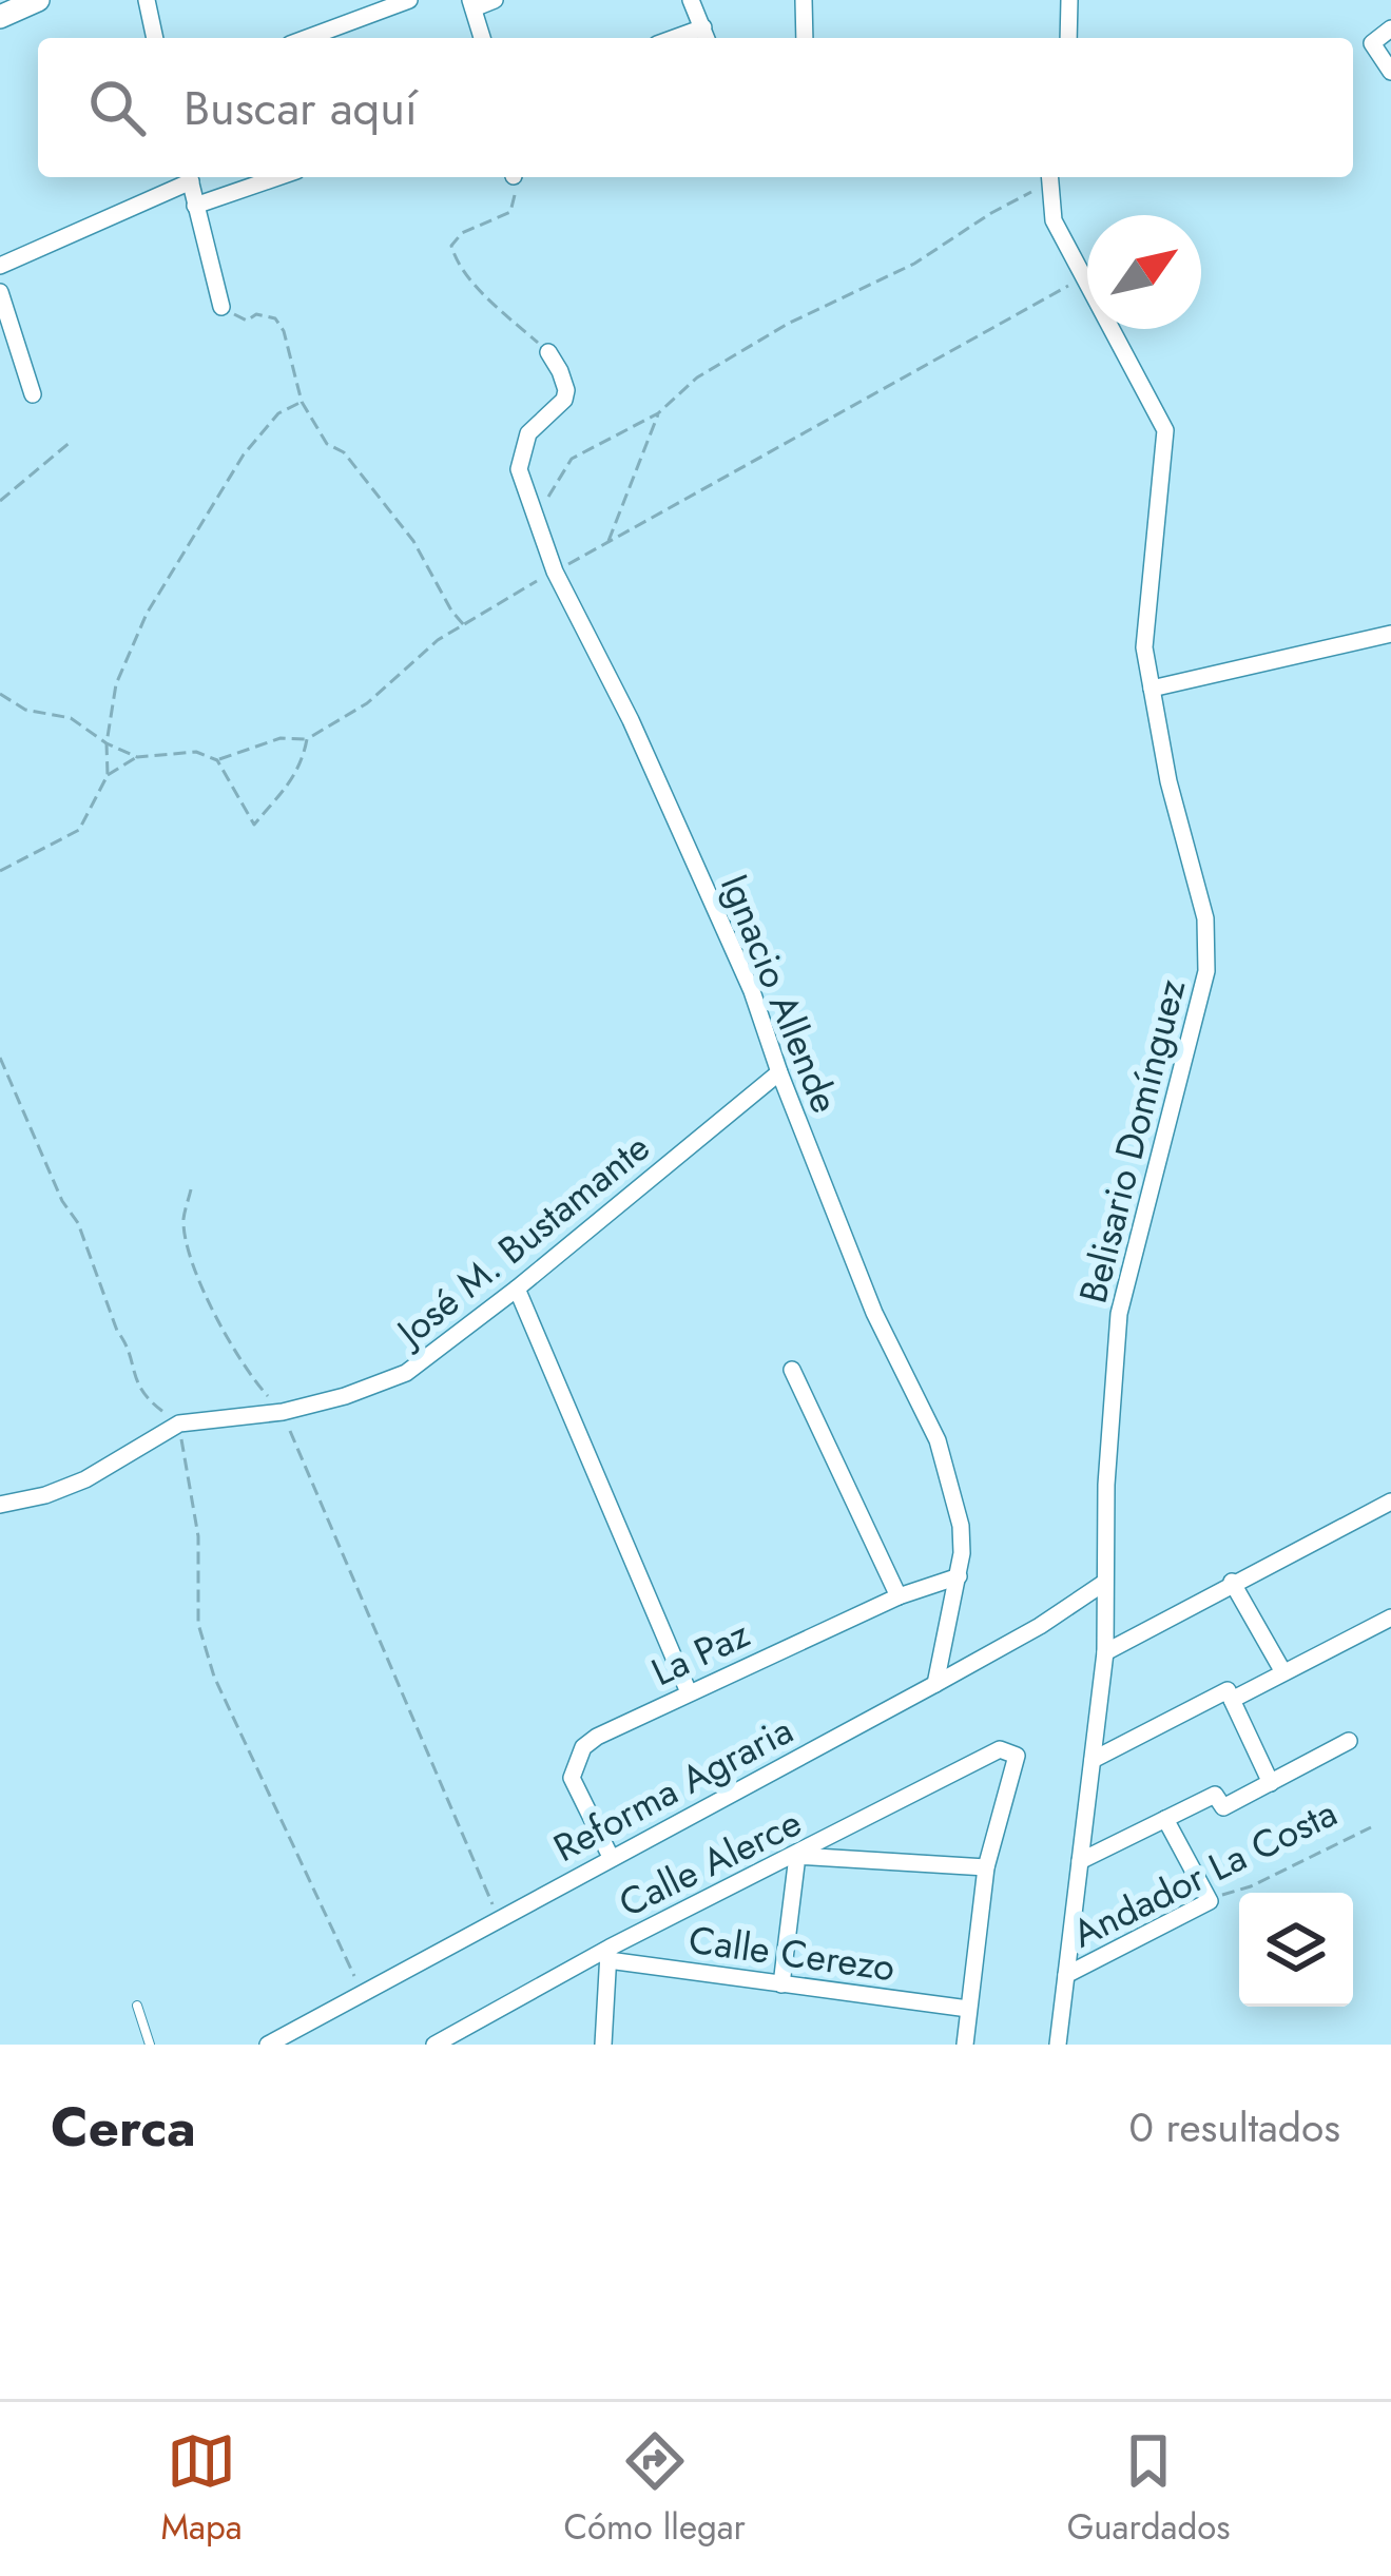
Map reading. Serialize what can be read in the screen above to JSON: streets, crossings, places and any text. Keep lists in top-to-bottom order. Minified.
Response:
{"streets":{"street":["Ignacio Allende","Belisario Domínguez","José M. Bustamante","La Paz","Reforma Agraria","Calle Alerce","Andador La Costa","Calle Cerezo"]},"crossings":[["Ignacio Allende","José M. Bustamante"],["Ignacio Allende","La Paz"],["Ignacio Allende","Reforma Agraria"],["Belisario Domínguez","Reforma Agraria"],["Belisario Domínguez","Andador La Costa"],["La Paz","Reforma Agraria"],["Calle Alerce","Calle Cerezo"]],"north":"top right","page":{"search":"Buscar aquí","heading":["Cerca","0 resultados"],"nav":["Mapa","Cómo llegar","Guardados"]}}
